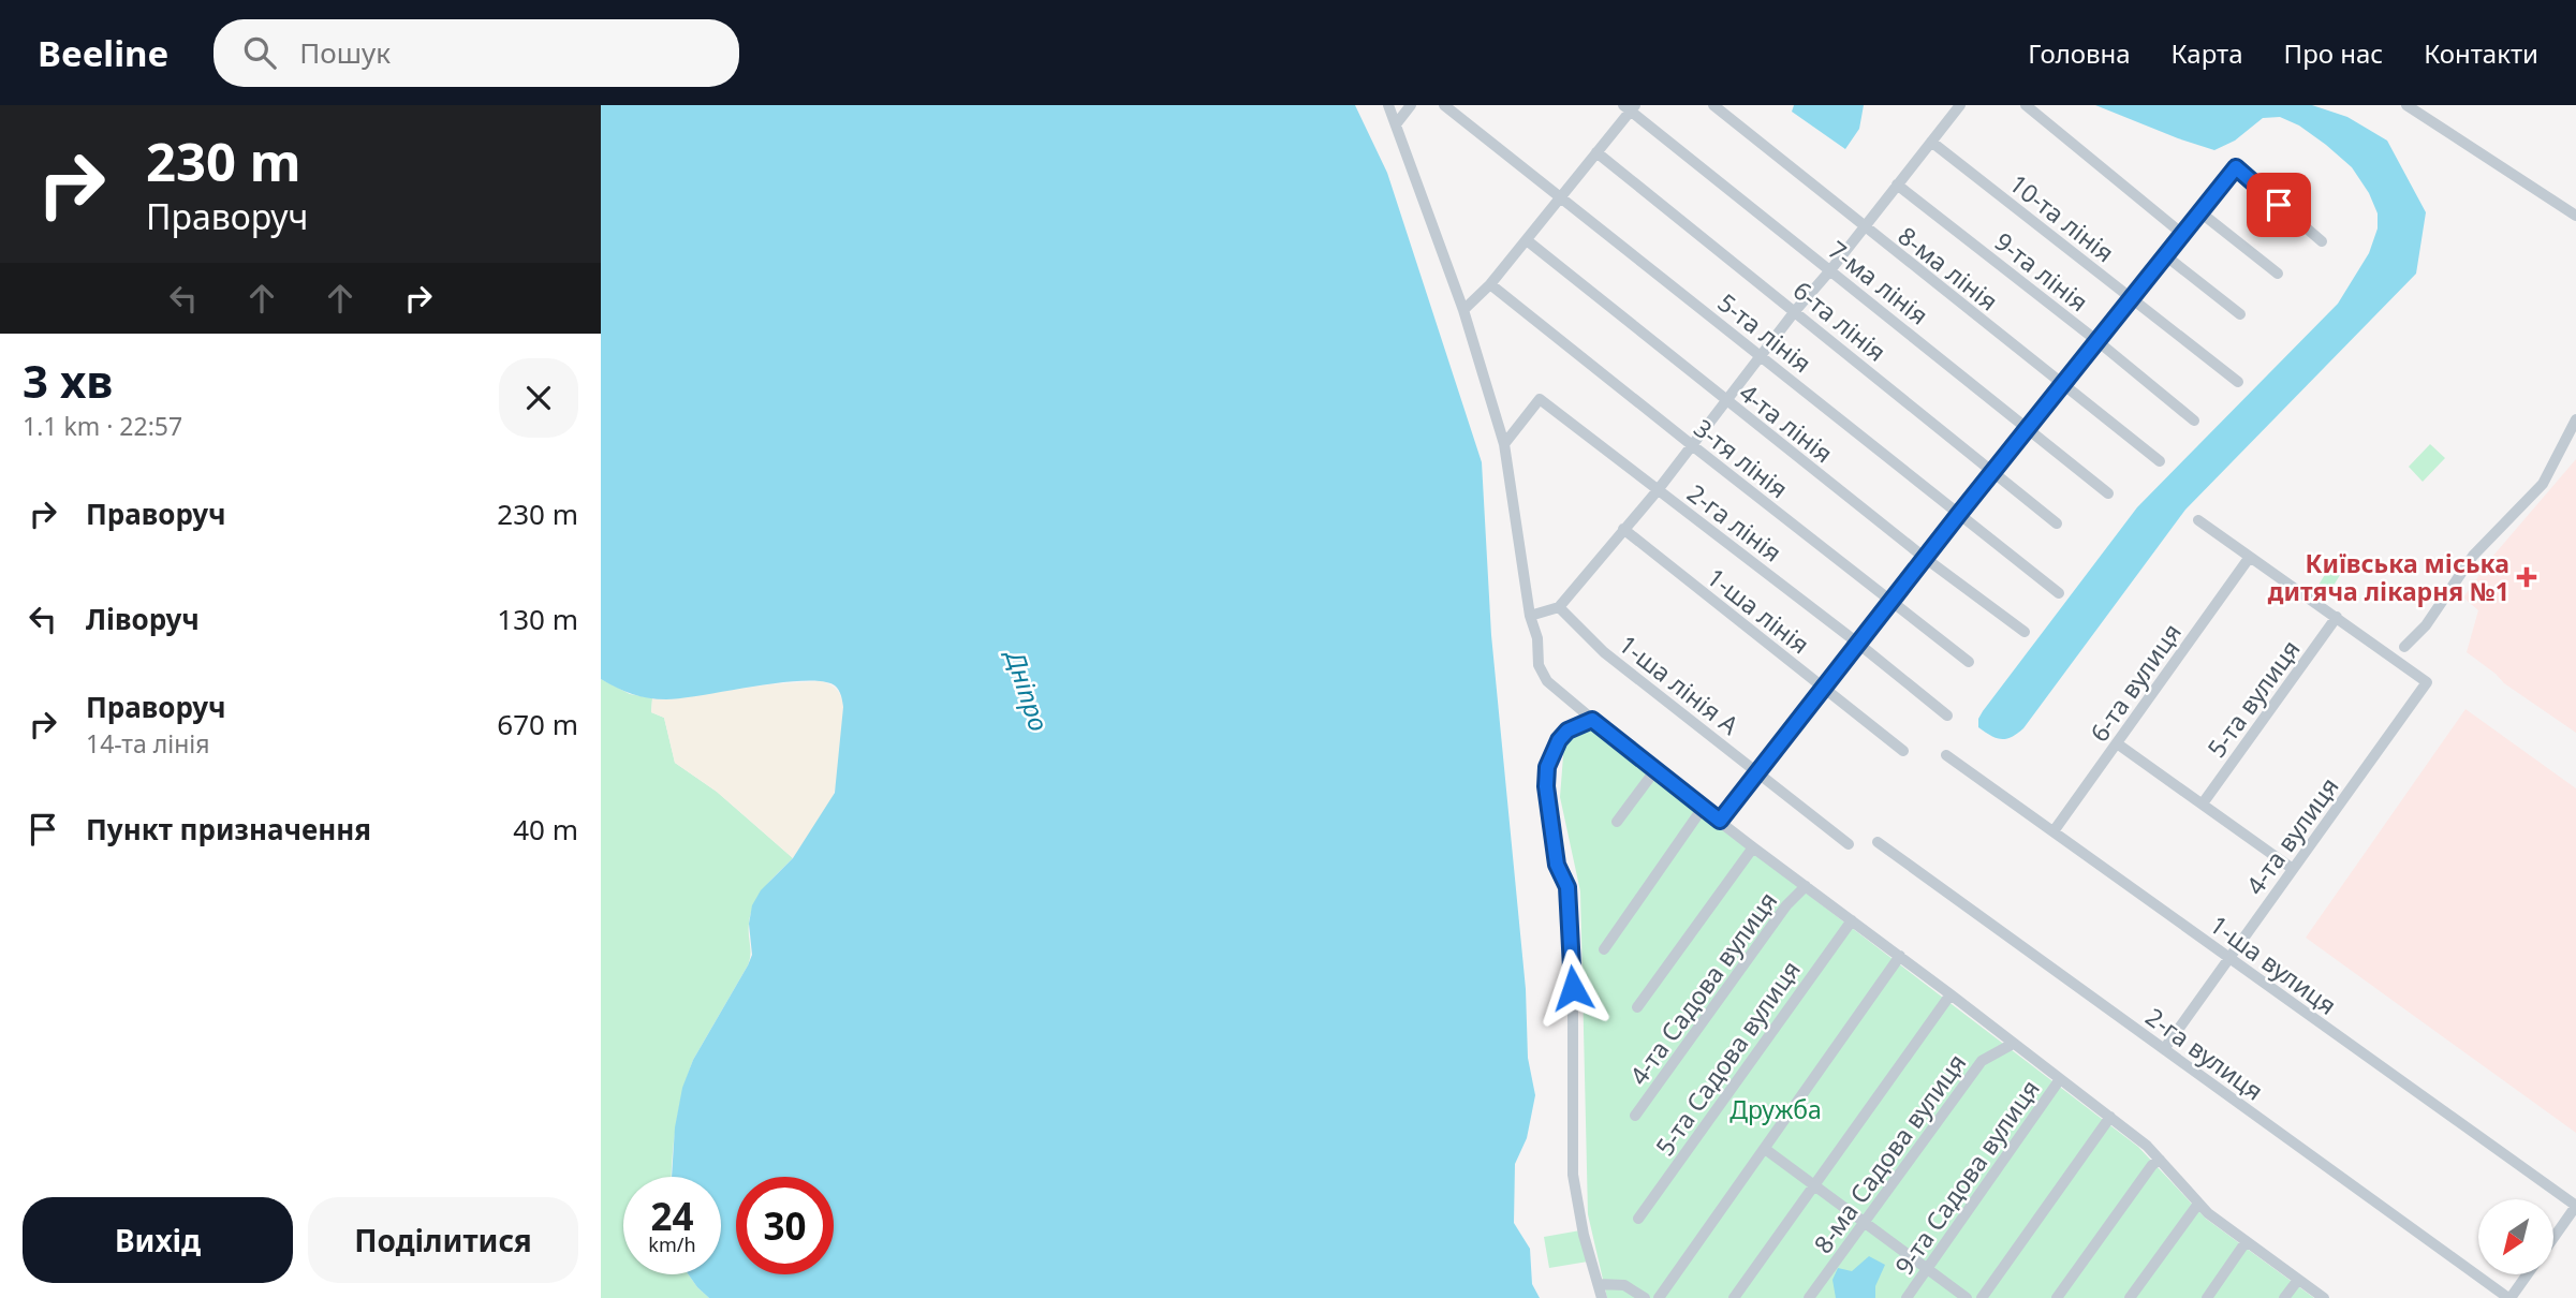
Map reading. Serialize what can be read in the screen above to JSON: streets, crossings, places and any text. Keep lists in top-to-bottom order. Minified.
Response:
{"streets":{"street":["10-та лінія","8-ма лінія","9-та лінія","7-ма лінія","6-та лінія","5-та лінія","4-та лінія","3-тя лінія","2-га лінія","1-ша лінія","6-та вулиця","1-ша лінія А","5-та вулиця","4-та вулиця","1-ша вулиця","4-та Садова вулиця","2-га вулиця","5-та Садова вулиця","8-ма Садова вулиця","9-та Садова вулиця"]},"crossings":[["6-та вулиця","1-ша вулиця"],["5-та вулиця","4-та вулиця"],["4-та вулиця","1-ша вулиця"],["4-та вулиця","2-га вулиця"]],"water":["Дніпро"],"parks":["Дружба"],"places":{"health":["Київська міська дитяча лікарня №1"]},"north":"bottom left","page":{"header":"Beeline","search":"Пошук","nav":["Головна","Карта","Про нас","Контакти"],"turn":["230 m","Праворуч"],"heading":["3 хв","1.1 km · 22:57"],"list":[{"name":"Праворуч","value":"230 m"},{"name":"Ліворуч","value":"130 m"},{"name":"Праворуч","note":"14-та лінія","value":"670 m"},{"name":"Пункт призначення","value":"40 m"}],"speed":"24 km/h","limit":"30","buttons":["Вихід","Поділитися"]}}
